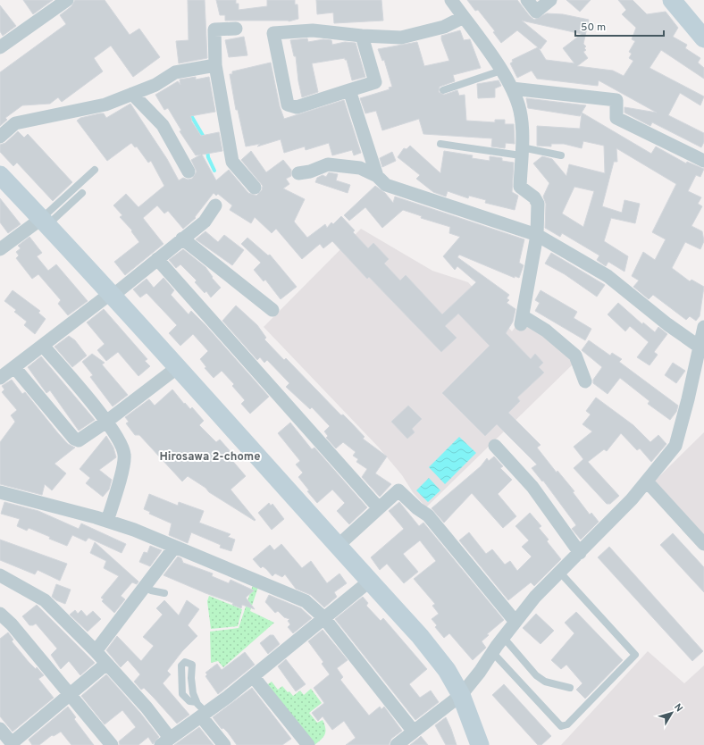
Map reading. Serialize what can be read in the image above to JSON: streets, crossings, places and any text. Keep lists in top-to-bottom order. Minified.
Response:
{"districts":["Hirosawa 2-chome"],"scale_bar":"50 m","north":"top right"}
